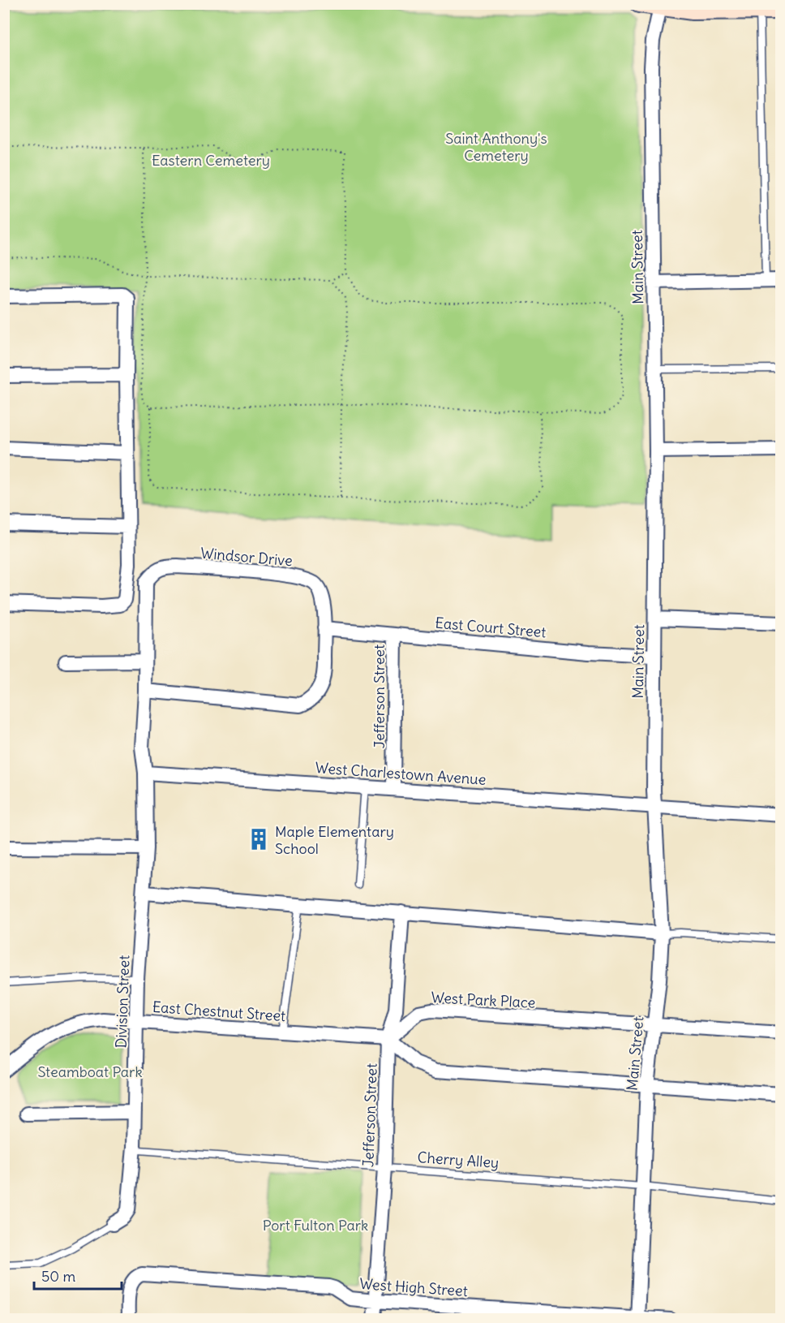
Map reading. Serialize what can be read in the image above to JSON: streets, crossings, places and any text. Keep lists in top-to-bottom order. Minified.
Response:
{"streets":{"street":["Main Street","Windsor Drive","East Court Street","Jefferson Street","West Charlestown Avenue","West Park Place","Division Street","East Chestnut Street","West High Street"],"lane":["Cherry Alley"]},"crossings":[["Main Street","East Court Street"],["Main Street","West Charlestown Avenue"],["Main Street","West Park Place"],["Main Street","Cherry Alley"],["Main Street","West High Street"],["Windsor Drive","East Court Street"],["Windsor Drive","West Charlestown Avenue"],["Windsor Drive","Division Street"],["East Court Street","Jefferson Street"],["Jefferson Street","West Charlestown Avenue"],["Jefferson Street","West Park Place"],["Jefferson Street","East Chestnut Street"],["Jefferson Street","Cherry Alley"],["Jefferson Street","West High Street"],["West Charlestown Avenue","Division Street"],["West Park Place","East Chestnut Street"],["Division Street","East Chestnut Street"],["Division Street","Cherry Alley"]],"parks":["Saint Anthony's Cemetery","Eastern Cemetery","Steamboat Park","Port Fulton Park"],"places":{"building":["Maple Elementary School"]},"scale_bar":"50 m"}
